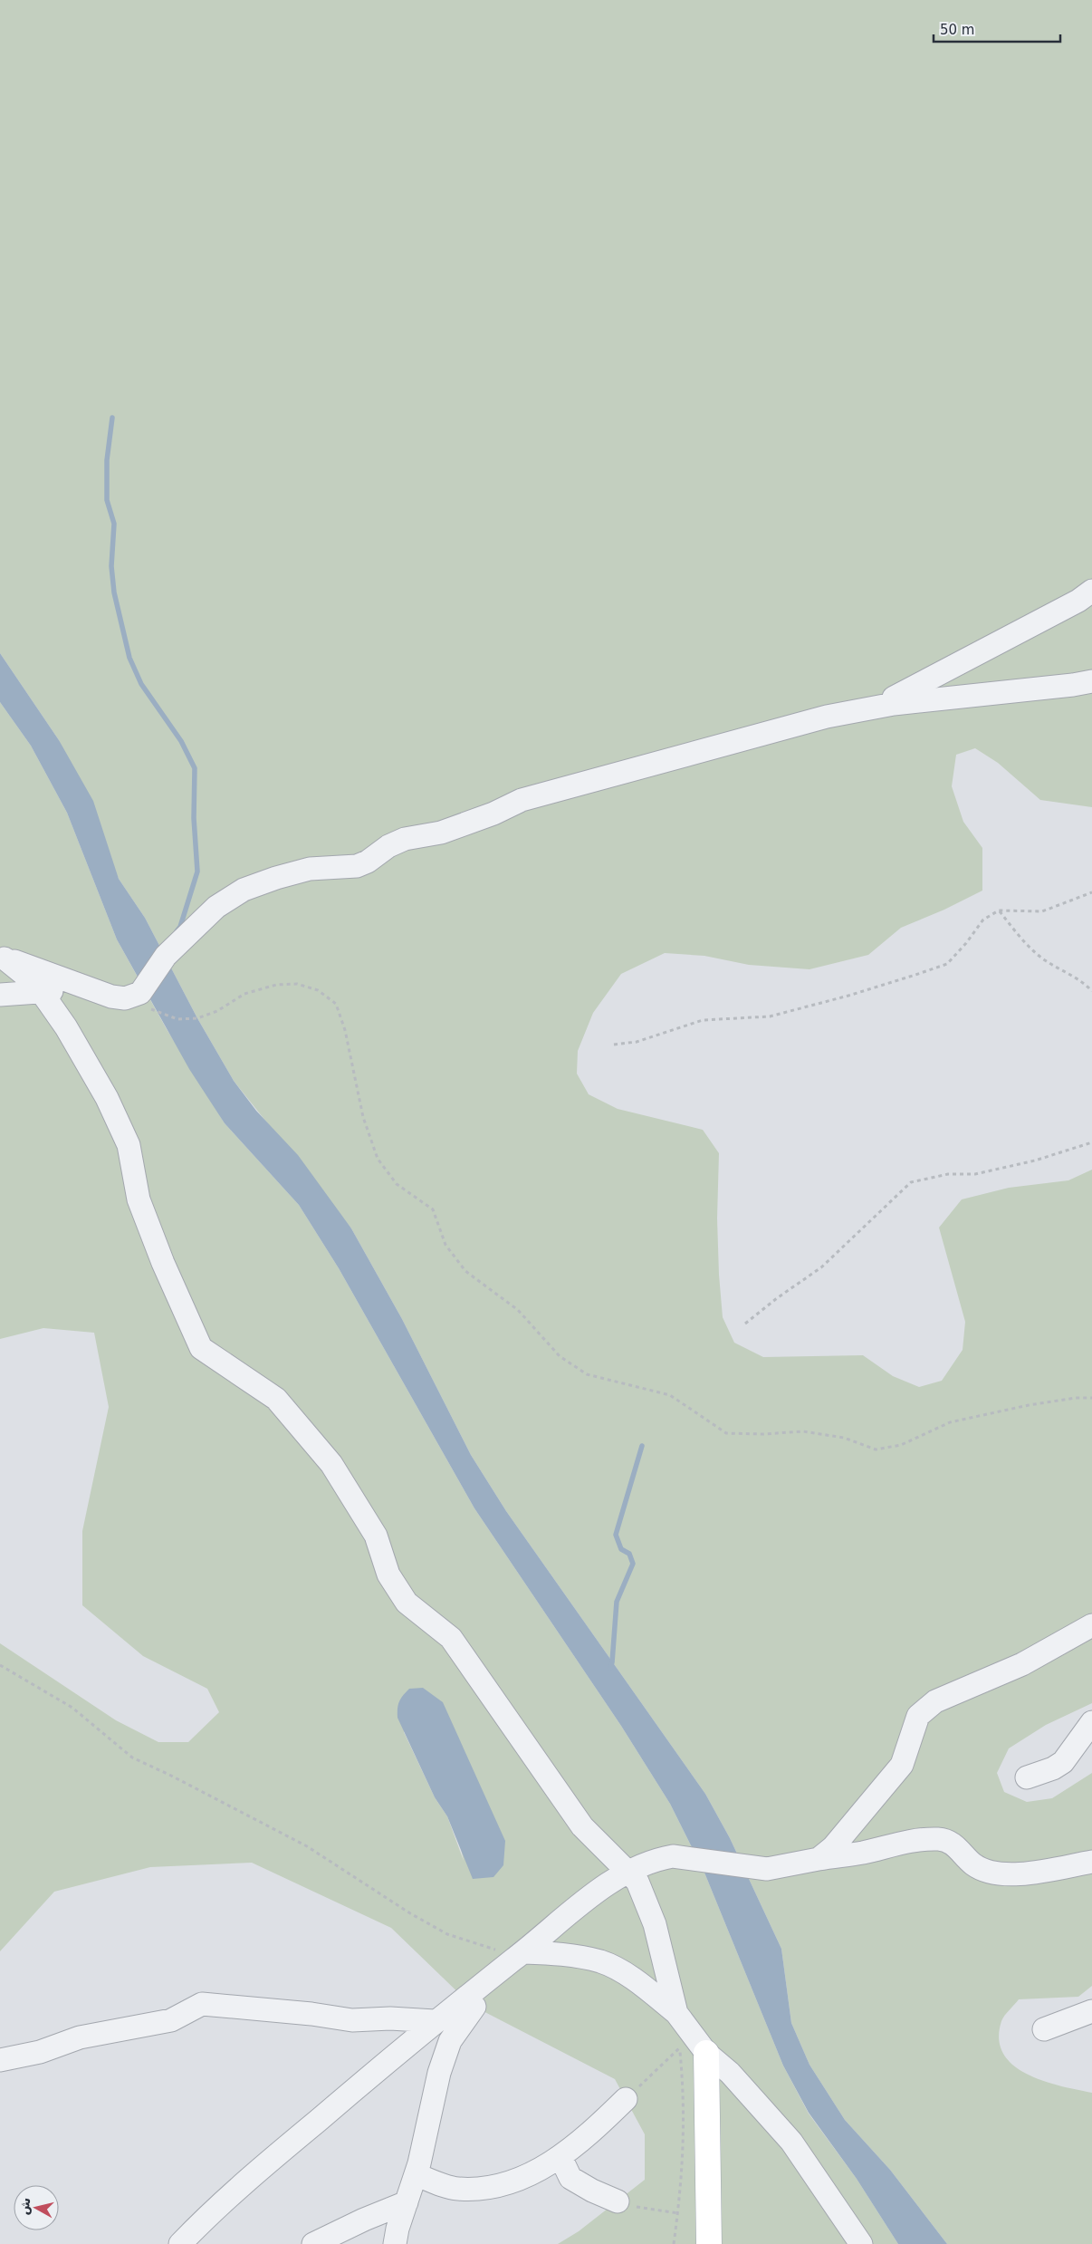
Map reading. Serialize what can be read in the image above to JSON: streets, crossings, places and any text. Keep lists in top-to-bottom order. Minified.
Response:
{"scale_bar":"50 m","north":"left"}
